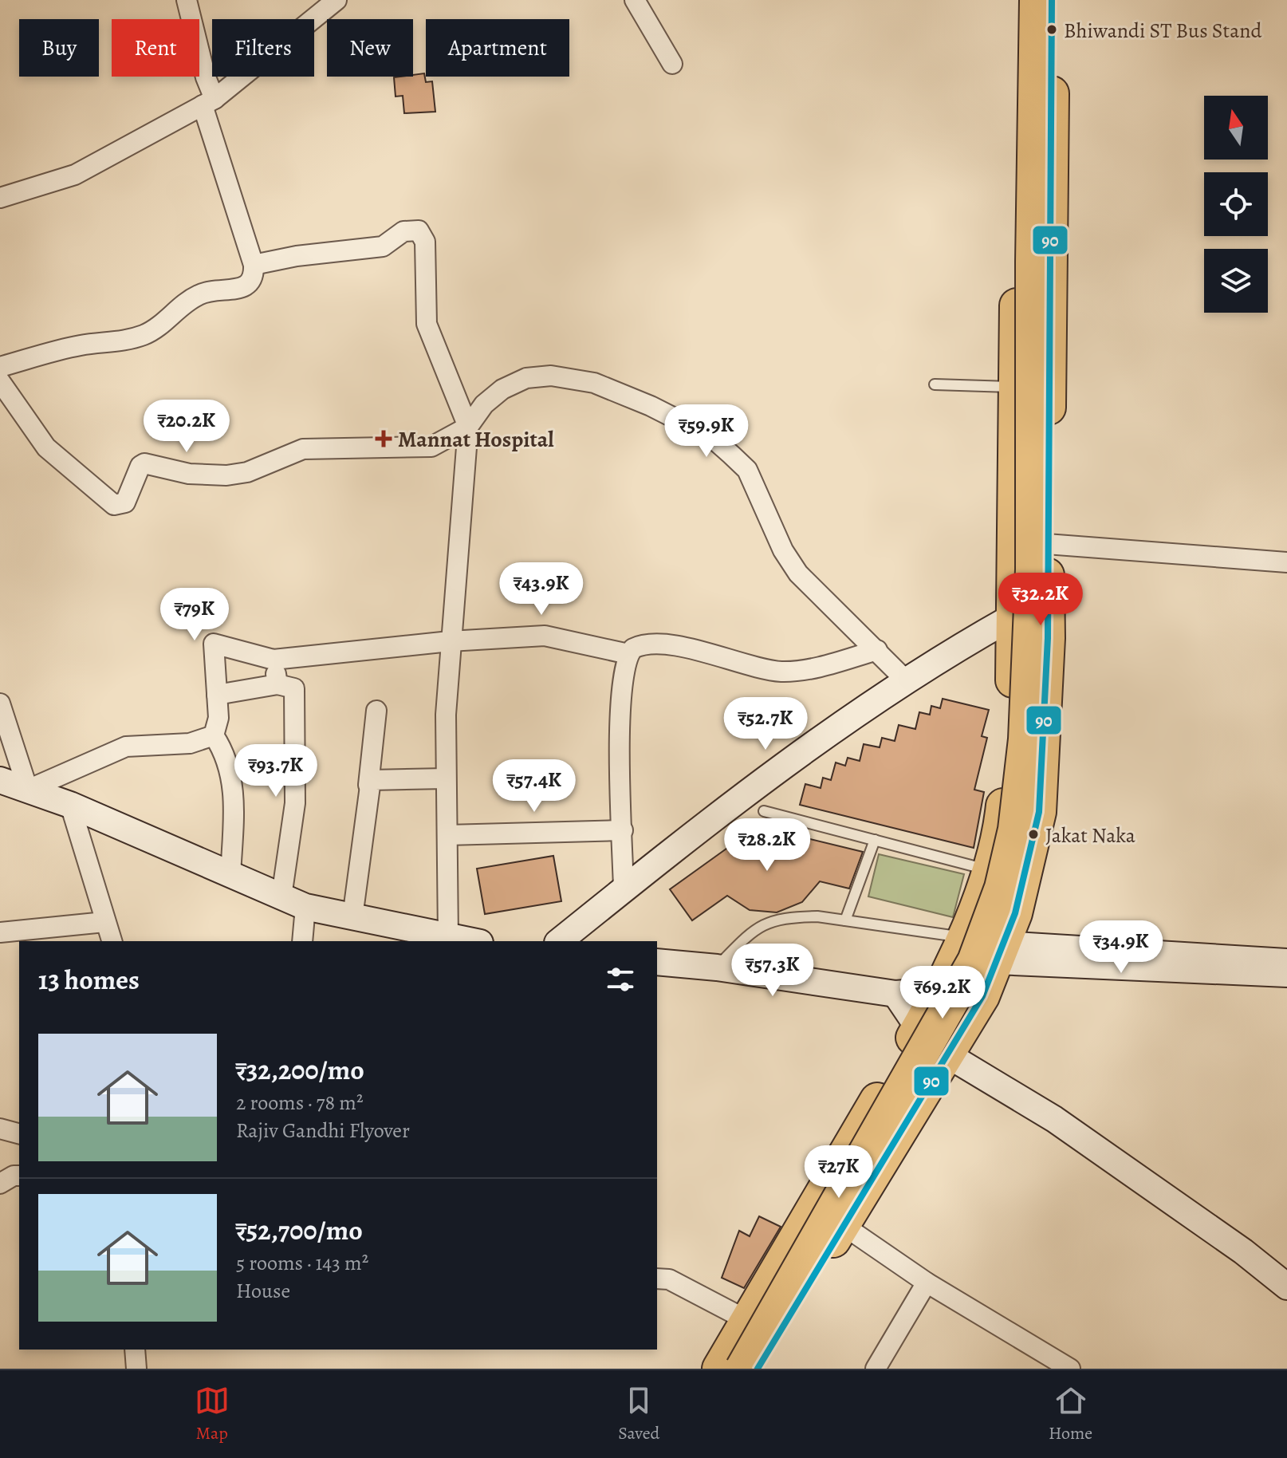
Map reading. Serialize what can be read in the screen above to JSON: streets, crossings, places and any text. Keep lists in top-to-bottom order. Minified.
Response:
{"places":{"other":["Bhiwandi ST Bus Stand","Jakat Naka"],"health":["Mannat Hospital"]},"lines":["transit line 90"],"north":"top","page":{"chip":["Buy","Rent","Filters","New","Apartment"],"price":["₹20.2K","₹59.9K","₹43.9K","₹32.2K","₹79K","₹52.7K","₹93.7K","₹57.4K","₹28.2K","₹34.9K","₹57.3K","₹69.2K","₹27K"],"heading":"13 homes","list":[{"name":"₹32,200/mo","note":"2 rooms · 78 m² · Rajiv Gandhi Flyover"},{"name":"₹52,700/mo","note":"5 rooms · 143 m² · House"}],"tabs":["Map","Saved","Home"]}}
